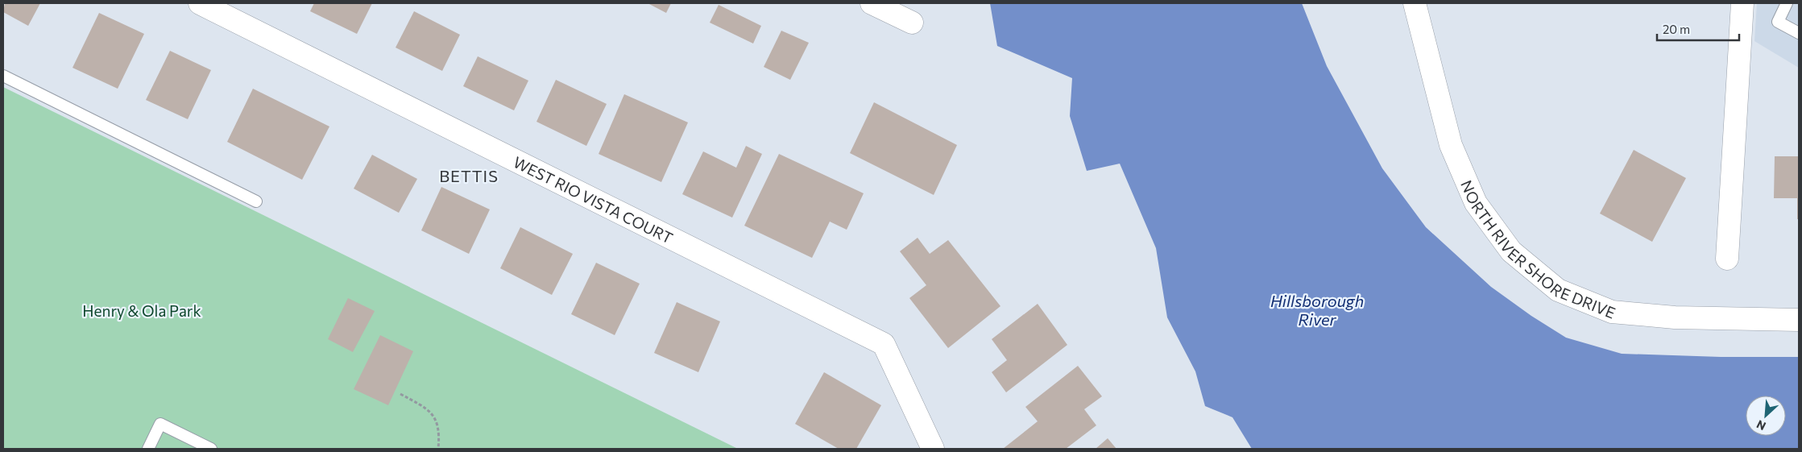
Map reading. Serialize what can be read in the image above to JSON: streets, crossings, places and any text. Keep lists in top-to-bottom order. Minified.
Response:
{"streets":{"street":["WEST RIO VISTA COURT","NORTH RIVER SHORE DRIVE"]},"districts":["BETTIS"],"water":["Hillsborough River"],"parks":["Henry & Ola Park"],"scale_bar":"20 m","north":"bottom left"}
